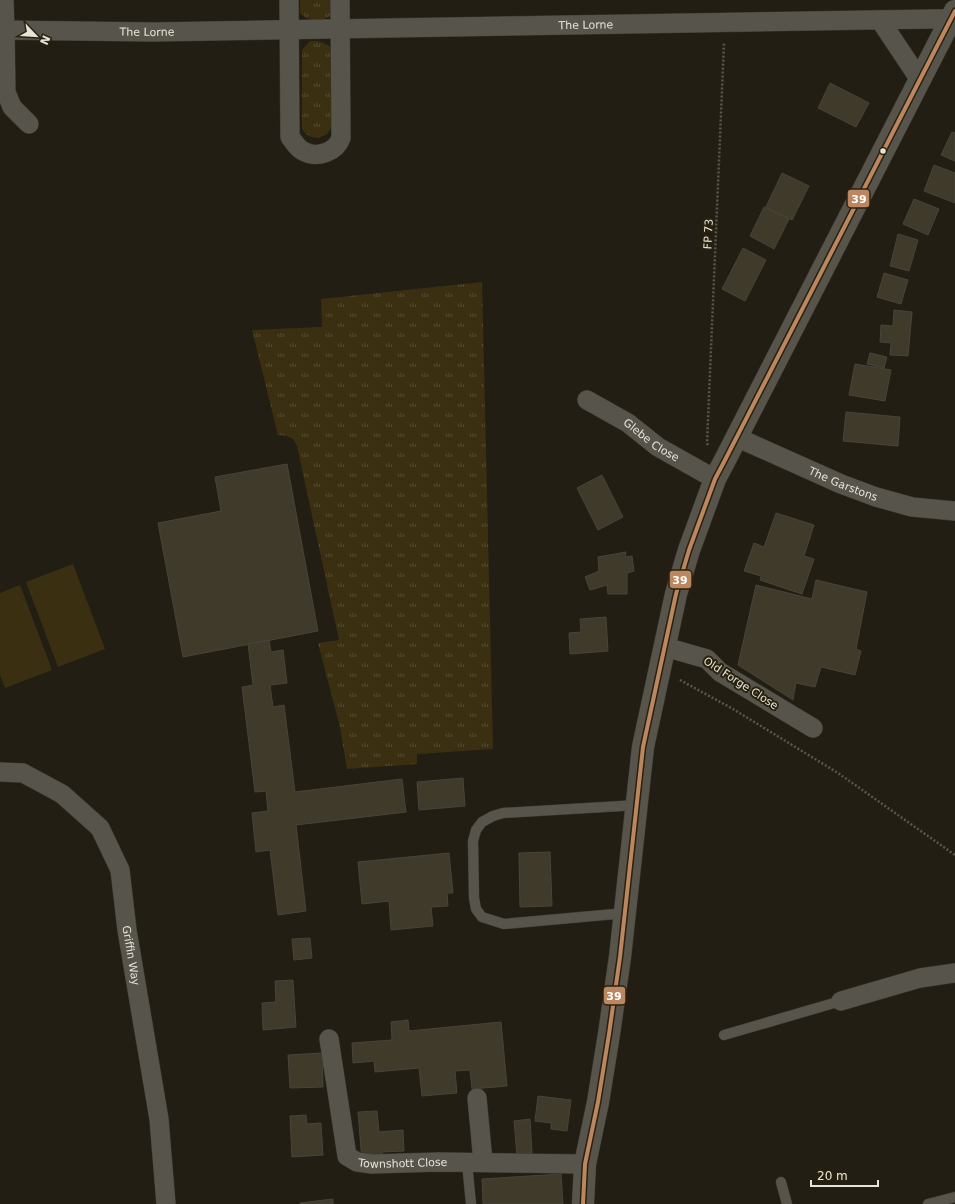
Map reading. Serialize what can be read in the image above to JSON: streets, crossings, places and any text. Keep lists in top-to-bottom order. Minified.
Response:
{"streets":{"street":["The Lorne","Glebe Close","The Garstons","Old Forge Close","Griffin Way","Townshott Close"],"path":["FP 73"]},"crossings":[["The Lorne","FP 73"]],"lines":["transit line 39"],"scale_bar":"20 m","north":"bottom right"}
